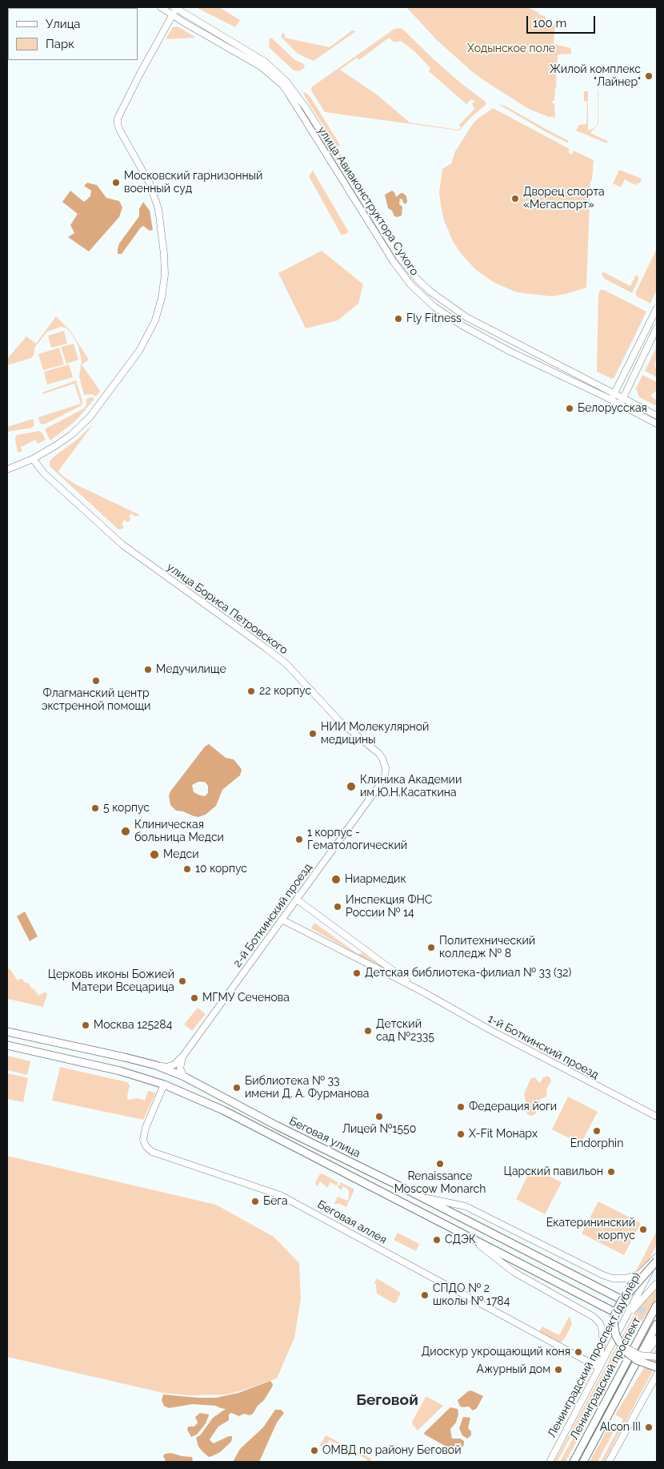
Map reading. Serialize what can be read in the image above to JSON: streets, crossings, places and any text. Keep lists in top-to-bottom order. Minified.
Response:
{"streets":{"main road":["Беговая улица","Ленинградский проспект"],"street":["улица Авиаконструктора Сухого","улица Бориса Петровского","2-й Боткинский проезд","1-й Боткинский проезд","Беговая аллея","Ленинградский проспект (дублёр)"]},"crossings":[["улица Бориса Петровского","2-й Боткинский проезд"],["2-й Боткинский проезд","1-й Боткинский проезд"],["2-й Боткинский проезд","Беговая улица"],["Беговая улица","Беговая аллея"],["Беговая улица","Ленинградский проспект (дублёр)"],["Беговая аллея","Ленинградский проспект (дублёр)"]],"districts":["Беговой"],"parks":["Ходынское поле"],"places":["Жилой комплекс \"Лайнер\"","Московский гарнизонный военный суд","Дворец спорта «Мегаспорт»","Fly Fitness","Белорусская","Медучилище","Флагманский центр экстренной помощи","22 корпус","НИИ Молекулярной медицины","Клиника Академии им Ю.Н.Касаткина","5 корпус","Клиническая больница Медси","1 корпус - Гематологический","Медси","10 корпус","Ниармедик","Инспекция ФНС России № 14","Политехнический колледж № 8","Детская библиотека-филиал № 33 (32)","Церковь иконы Божией Матери Всецарица","МГМУ Сеченова","Москва 125284","Детский сад №2335","Библиотека № 33 имени Д. А. Фурманова","Федерация йоги","Лицей №1550","Endorphin","X-Fit Монарх","Renaissance Moscow Monarch","Царский павильон","Бега","Екатерининский корпус","СДЭК","СПДО № 2 школы № 1784","Диоскур укрощающий коня","Ажурный дом","Alcon III","ОМВД по району Беговой"],"legend":["Улица","Парк"],"scale_bar":"100 m"}
